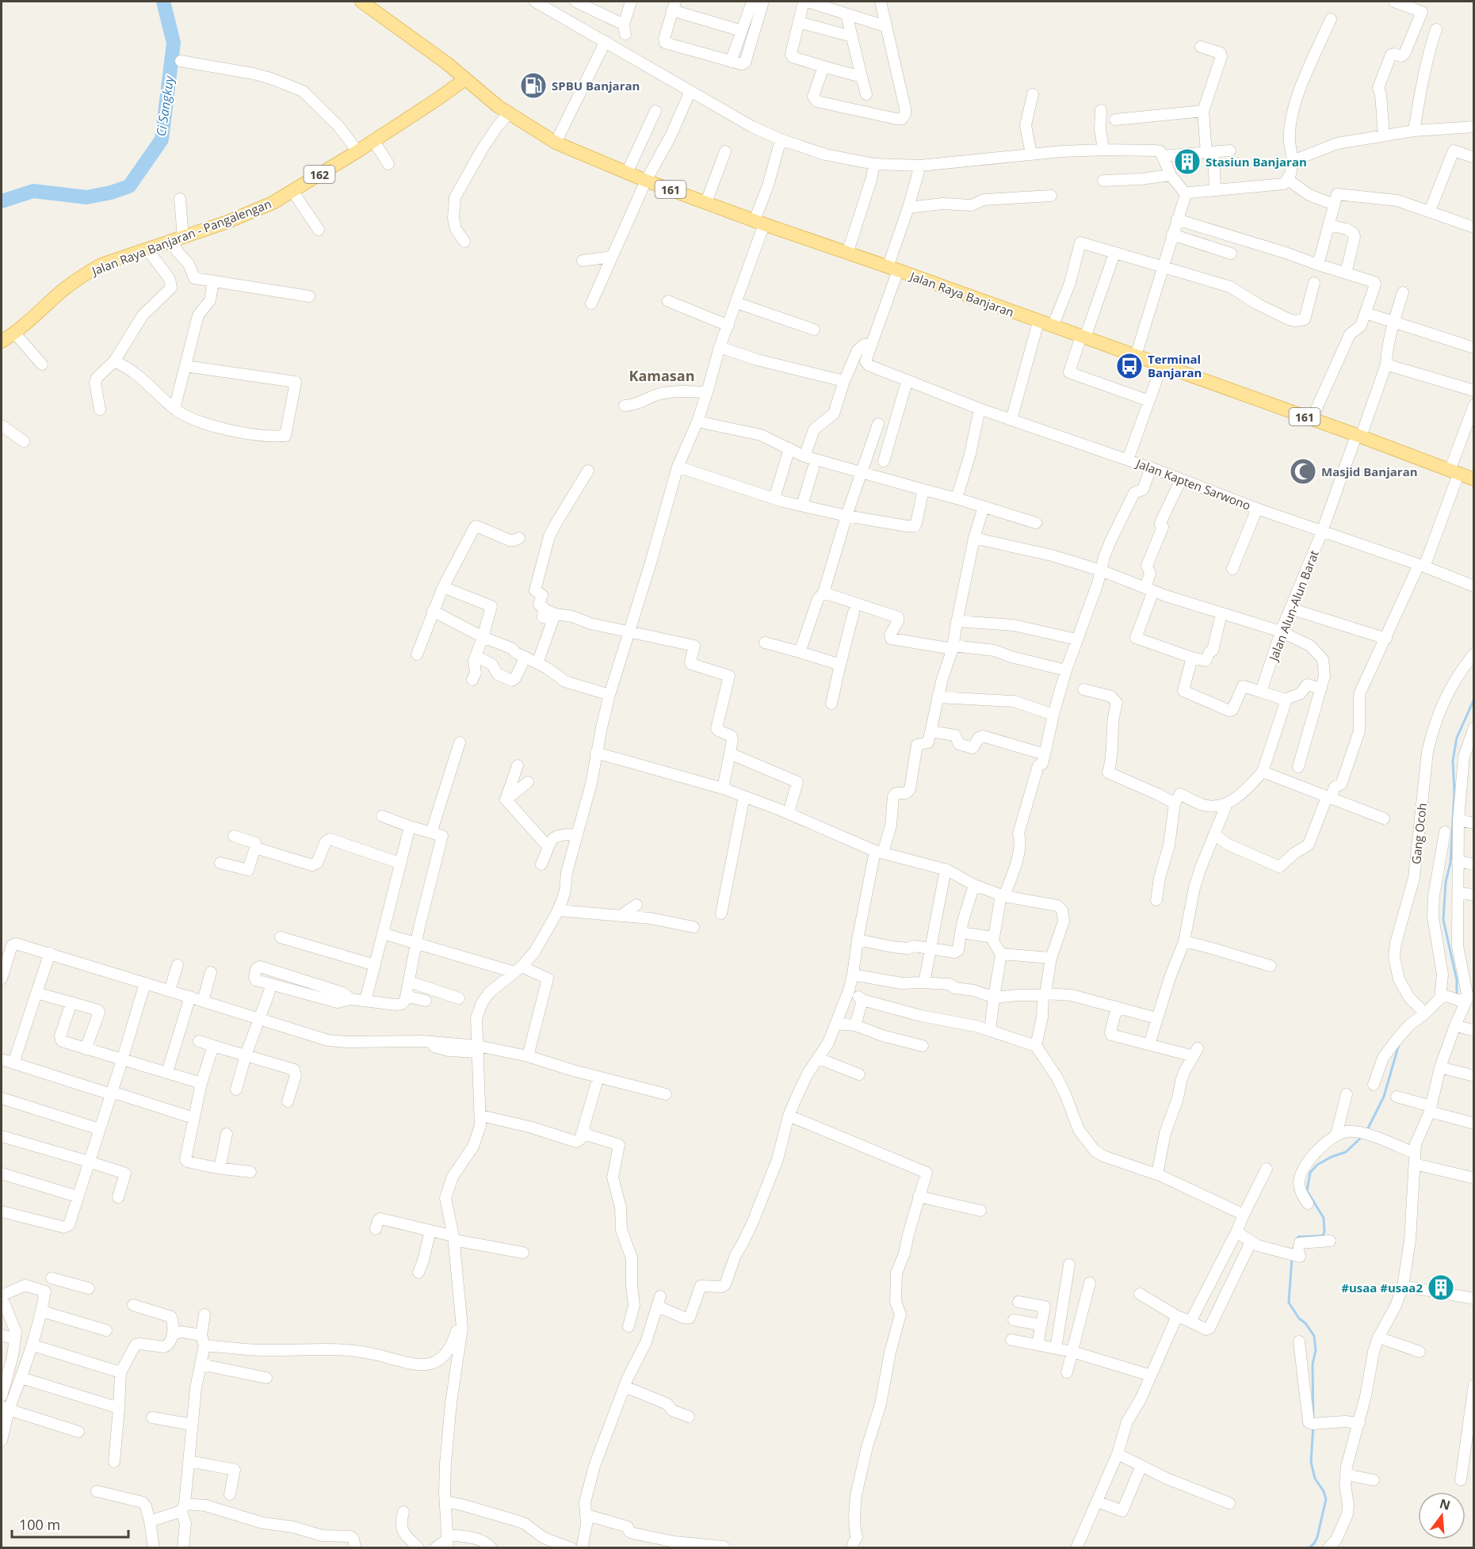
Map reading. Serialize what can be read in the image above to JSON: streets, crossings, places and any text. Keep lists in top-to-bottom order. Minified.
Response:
{"streets":{"main road":["162","161","Jalan Raya Banjaran - Pangalengan","Jalan Raya Banjaran"],"street":["Jalan Kapten Sarwono","Jalan Alun-Alun Barat","Gang Ocoh"]},"crossings":[["161","Jalan Raya Banjaran - Pangalengan"],["161","Jalan Raya Banjaran"],["Jalan Raya Banjaran - Pangalengan","Jalan Raya Banjaran"],["Jalan Raya Banjaran","Jalan Alun-Alun Barat"],["Jalan Kapten Sarwono","Jalan Alun-Alun Barat"]],"districts":["Kamasan"],"water":["Ci Sangkuy"],"places":{"fuel station":["SPBU Banjaran"],"building":["Stasiun Banjaran","#usaa #usaa2"],"bus stop":["Terminal Banjaran"],"mosque":["Masjid Banjaran"]},"scale_bar":"100 m","north":"top"}
